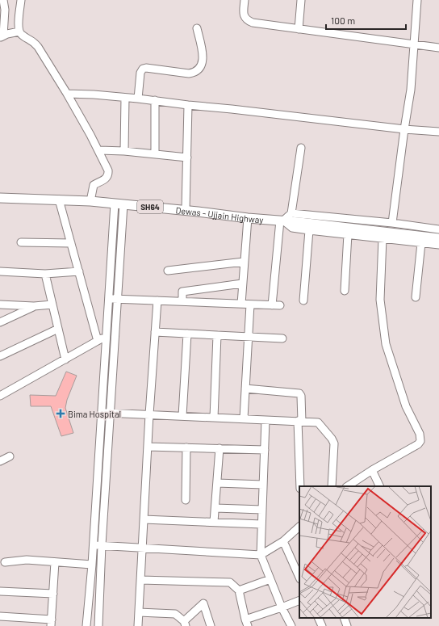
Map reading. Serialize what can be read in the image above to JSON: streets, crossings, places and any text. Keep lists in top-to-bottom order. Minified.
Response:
{"streets":{"main road":["SH64","Dewas - Ujjain Highway"]},"places":{"health":["Bima Hospital"]},"scale_bar":"100 m"}
